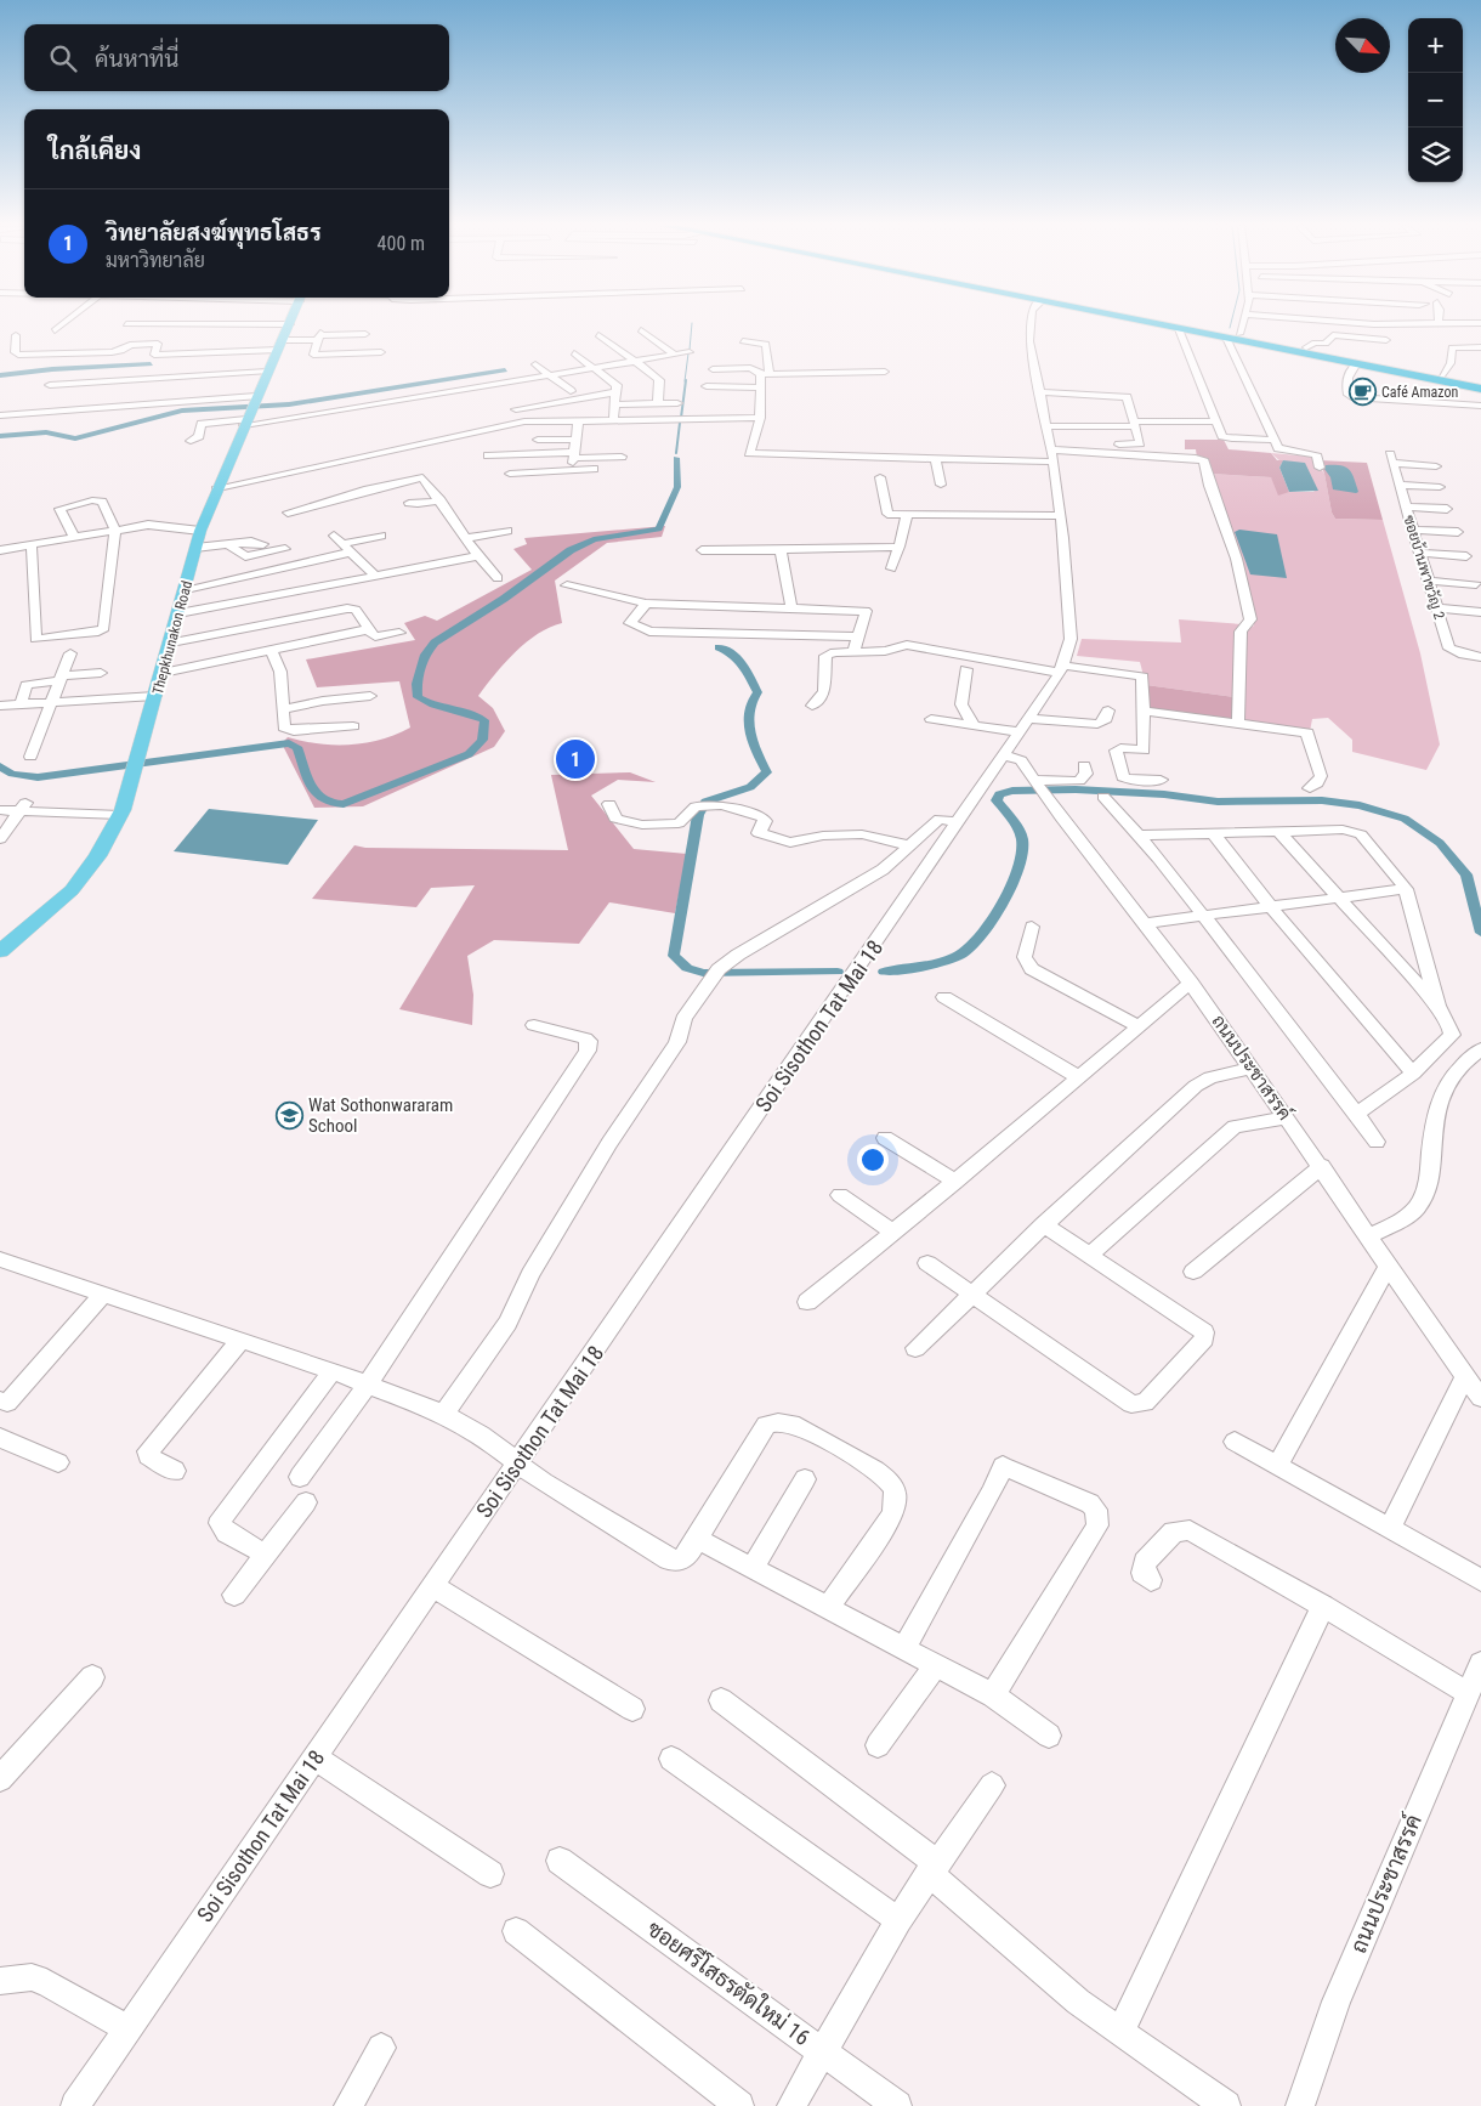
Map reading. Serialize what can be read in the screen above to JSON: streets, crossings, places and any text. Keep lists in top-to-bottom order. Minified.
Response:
{"streets":{"main road":["Thepkhunakon Road"],"street":["ซอยบ้านพาขวัญ 2","Soi Sisothon Tat Mai 18","ถนนประชาสรรค์","ซอยศรีโสธรตัดใหม่ 16"]},"crossings":[["Soi Sisothon Tat Mai 18","ถนนประชาสรรค์"]],"places":{"cafe":["Café Amazon"],"school or university":["Wat Sothonwararam School"]},"north":"bottom right","page":{"map_buttons":["+","−"],"search":"ค้นหาที่นี่","heading":"ใกล้เคียง","list":[{"mark":"1","name":"วิทยาลัยสงฆ์พุทธโสธร","note":"มหาวิทยาลัย","value":"400 m"}],"pins":"1"}}
